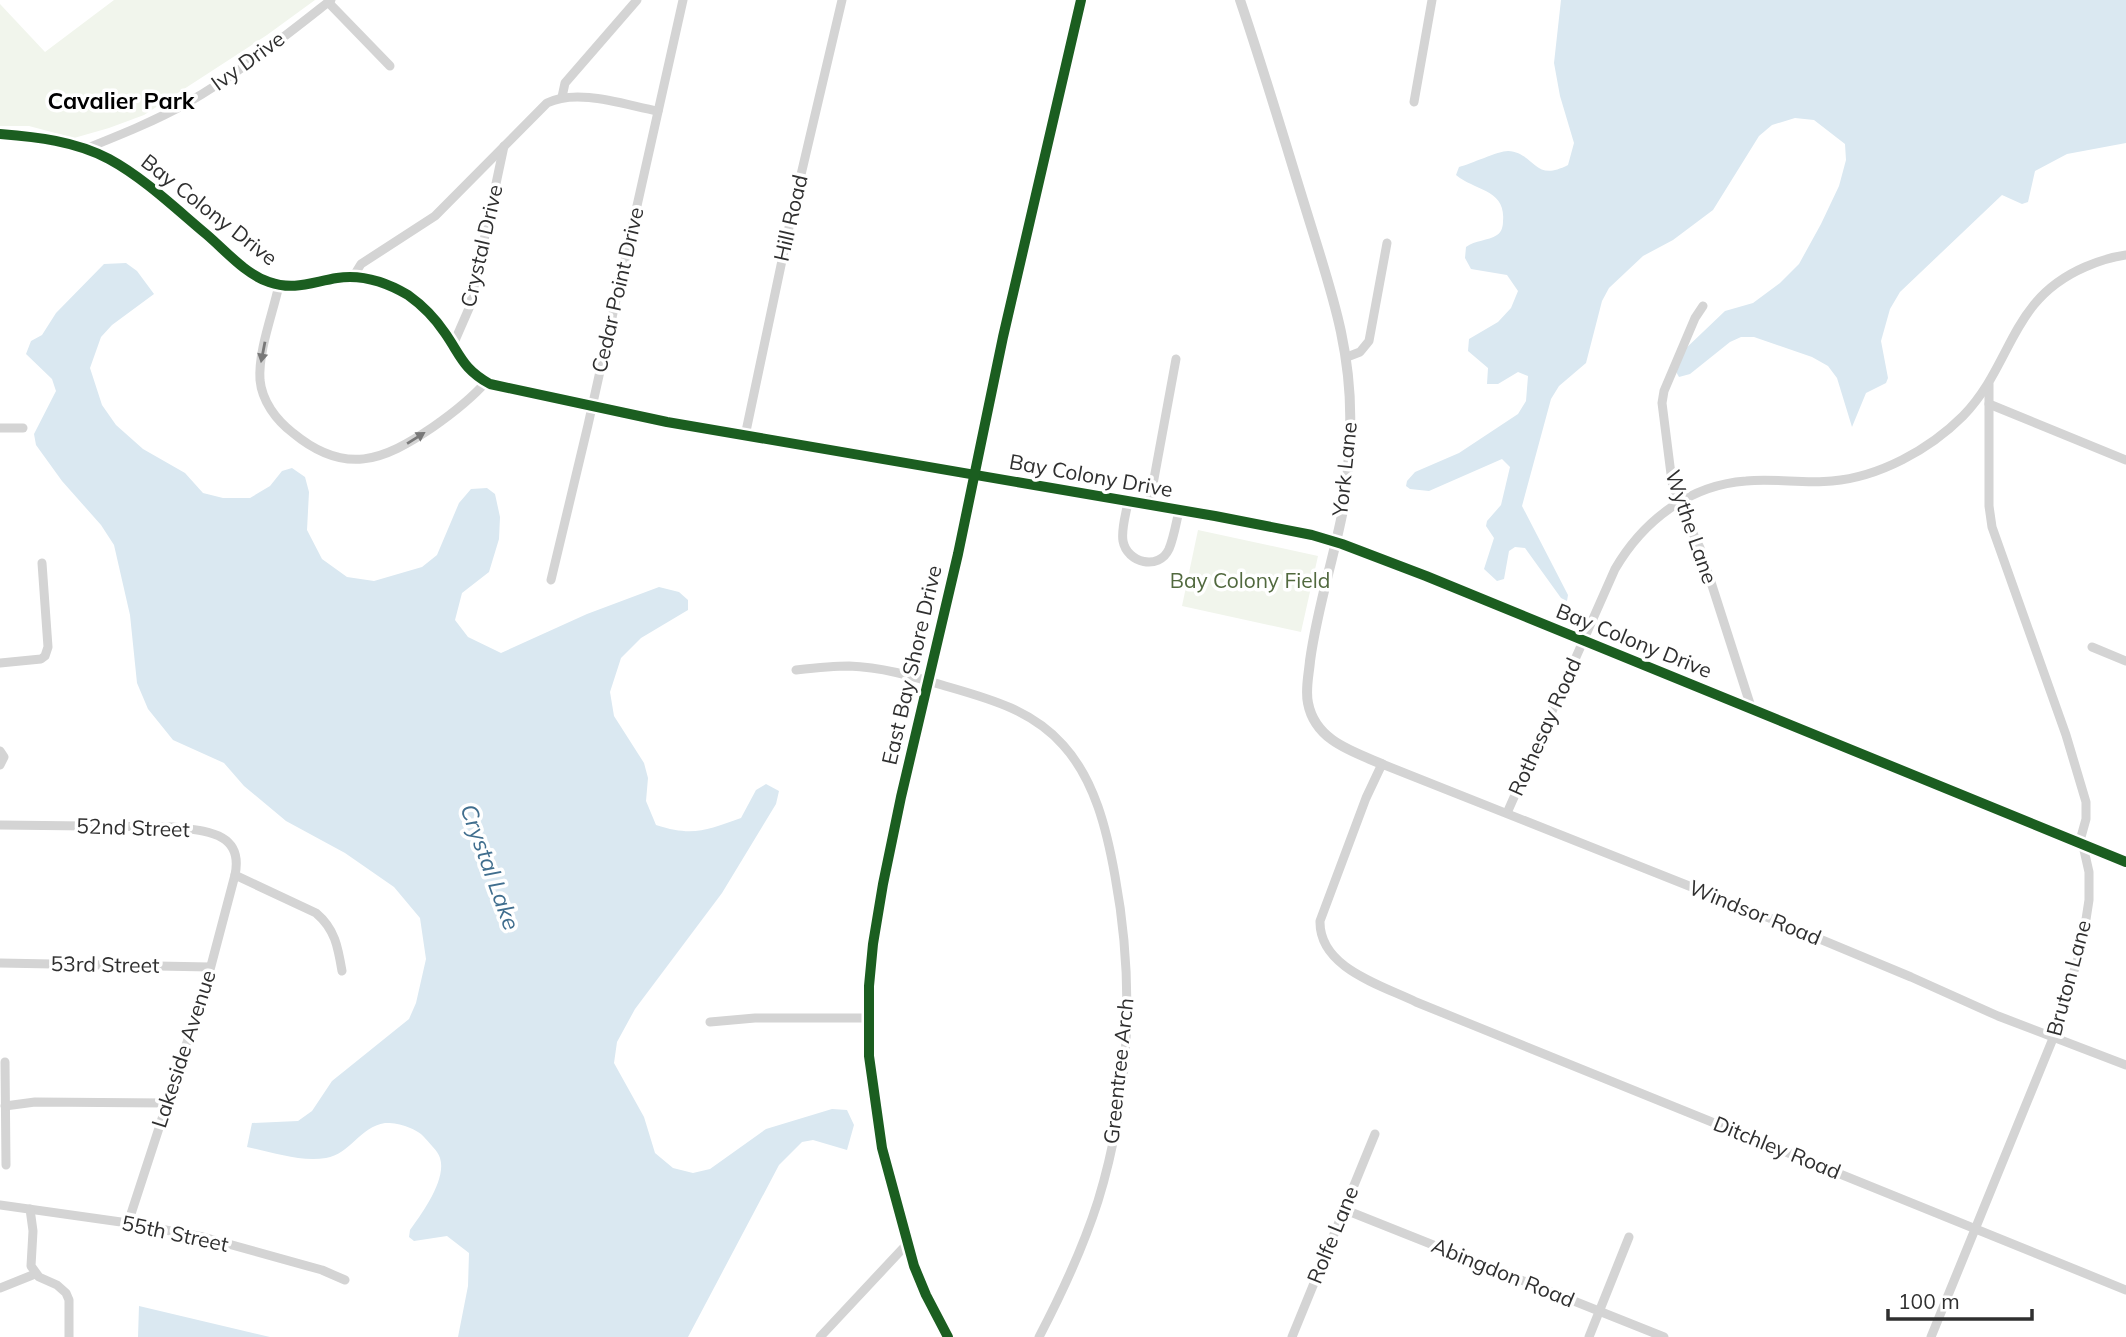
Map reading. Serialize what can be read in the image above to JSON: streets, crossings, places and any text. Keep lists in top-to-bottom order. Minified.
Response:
{"streets":{"street":["Ivy Drive","Bay Colony Drive","Hill Road","Crystal Drive","Cedar Point Drive","York Lane","Wythe Lane","East Bay Shore Drive","Rothesay Road","52nd Street","Windsor Road","53rd Street","Bruton Lane","Lakeside Avenue","Greentree Arch","Ditchley Road","55th Street","Rolfe Lane","Abingdon Road"]},"crossings":[["Ivy Drive","Bay Colony Drive"],["Bay Colony Drive","Hill Road"],["Bay Colony Drive","Crystal Drive"],["Bay Colony Drive","Cedar Point Drive"],["Bay Colony Drive","York Lane"],["Bay Colony Drive","Wythe Lane"],["Bay Colony Drive","East Bay Shore Drive"],["Bay Colony Drive","Rothesay Road"],["Bay Colony Drive","Bruton Lane"],["York Lane","Windsor Road"],["York Lane","Ditchley Road"],["Wythe Lane","Rothesay Road"],["East Bay Shore Drive","Greentree Arch"],["Rothesay Road","Windsor Road"],["Rothesay Road","Bruton Lane"],["52nd Street","Lakeside Avenue"],["Windsor Road","Bruton Lane"],["Windsor Road","Ditchley Road"],["53rd Street","Lakeside Avenue"],["Bruton Lane","Ditchley Road"],["Lakeside Avenue","55th Street"],["Rolfe Lane","Abingdon Road"]],"districts":["Cavalier Park"],"water":["Crystal Lake"],"parks":["Bay Colony Field"],"scale_bar":"100 m"}
